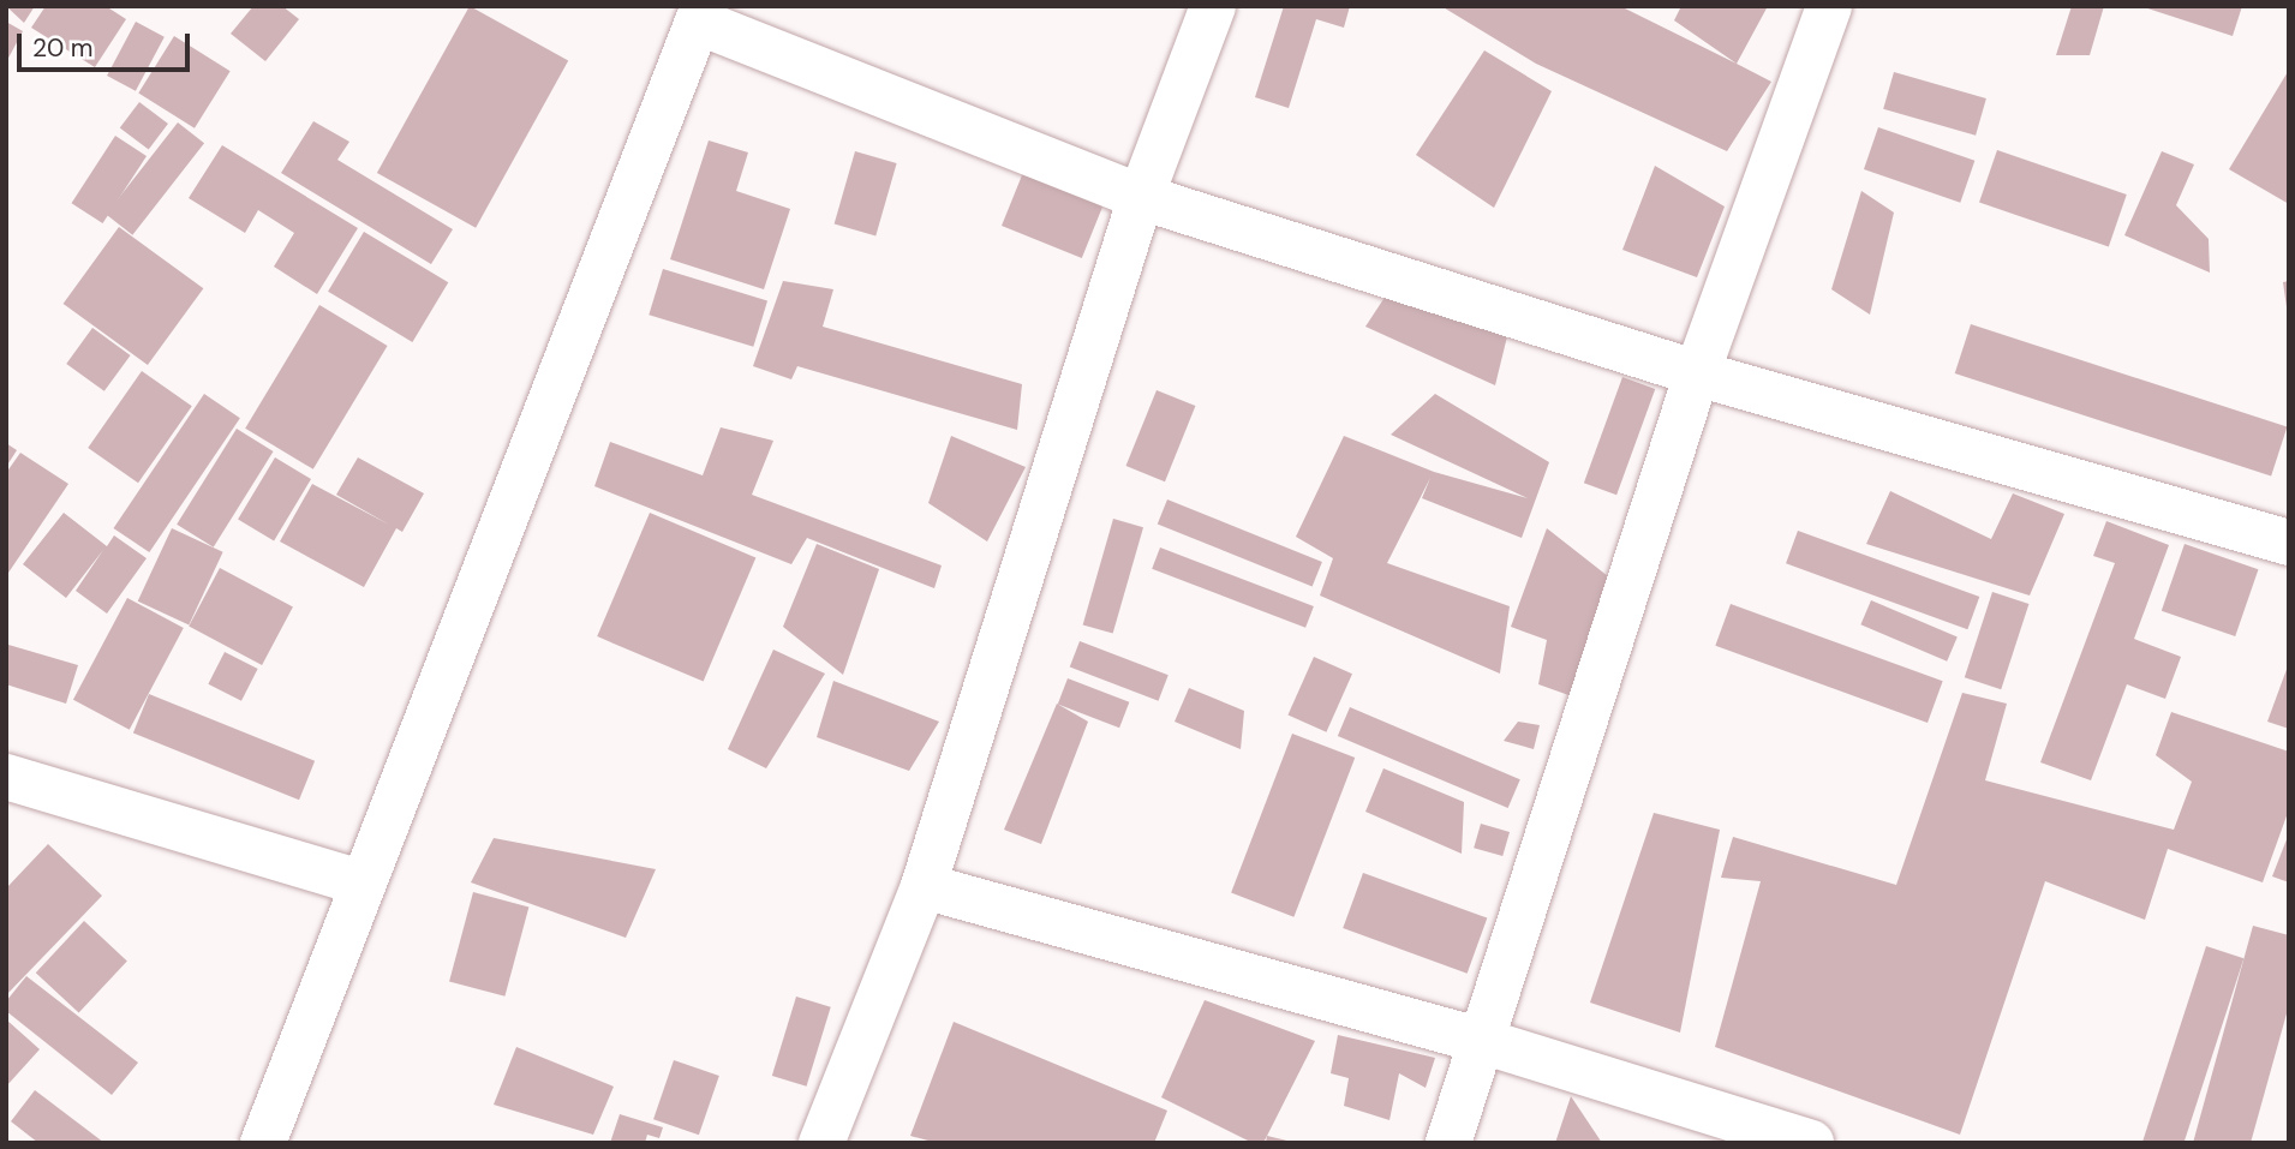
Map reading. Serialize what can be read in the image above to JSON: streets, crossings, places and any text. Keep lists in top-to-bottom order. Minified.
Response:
{"scale_bar":"20 m"}
